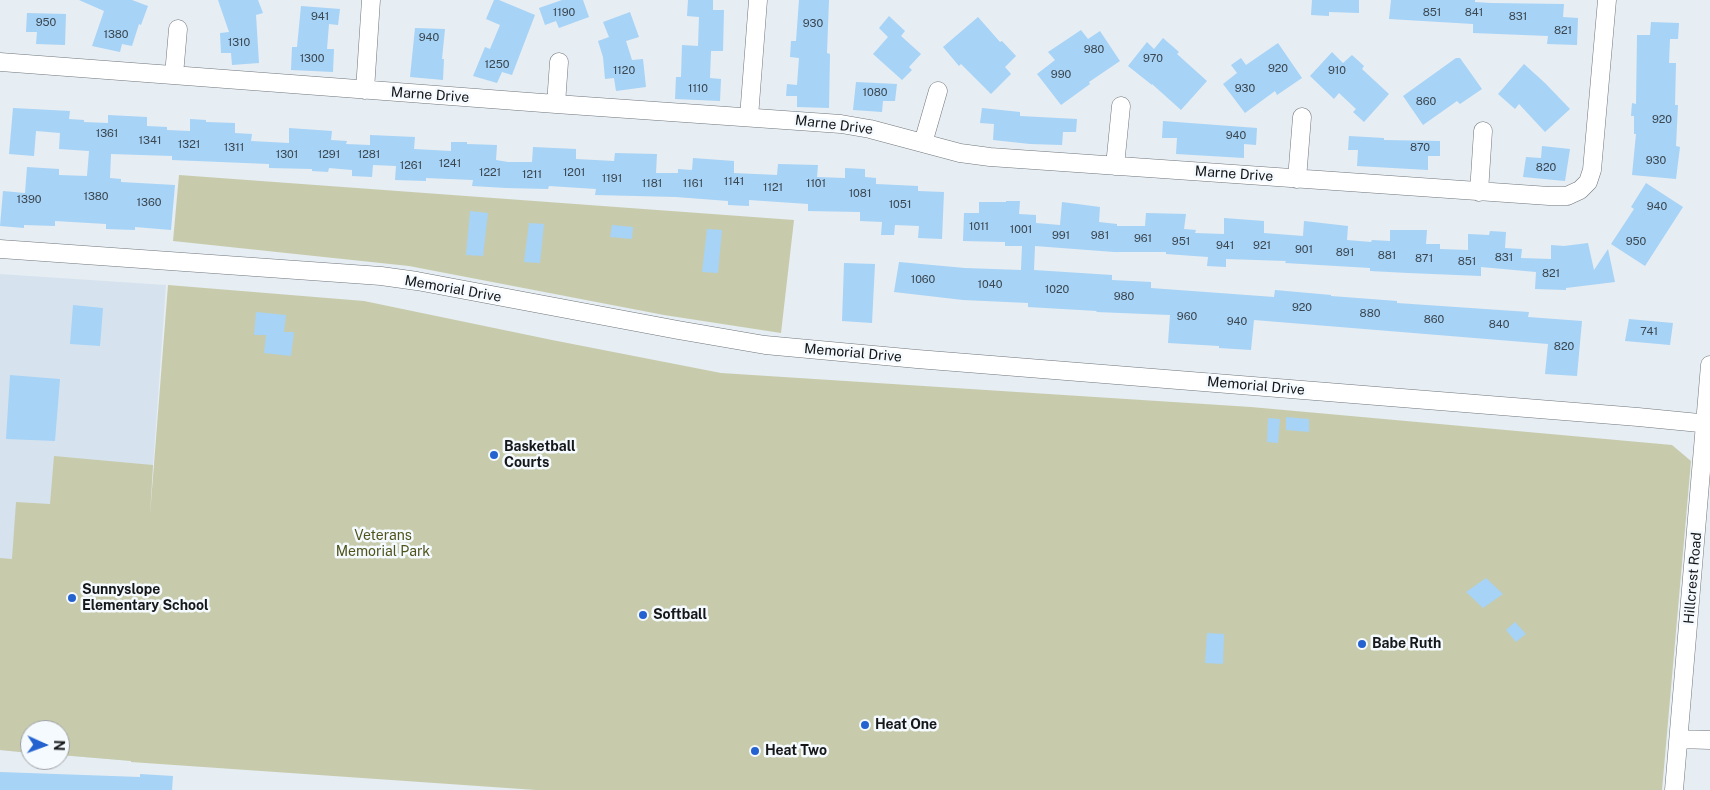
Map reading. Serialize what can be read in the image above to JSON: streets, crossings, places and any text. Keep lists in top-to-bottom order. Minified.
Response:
{"streets":{"street":["Marne Drive","Memorial Drive","Hillcrest Road"]},"crossings":[["Memorial Drive","Hillcrest Road"]],"parks":["Veterans Memorial Park"],"places":["Basketball Courts","Sunnyslope Elementary School","Softball","Babe Ruth","Heat One","Heat Two"],"house_numbers":["1190","851","841","941","831","950","930","821","1380","940","1310","980","1300","970","1250","920","1120","910","990","1110","930","1080","860","920","1361","940","1341","1321","1311","870","1301","1291","1281","930","1241","1261","820","1221","1201","1211","1191","1141","1181","1161","1101","1121","1081","1380","1390","1360","1051","940","1011","1001","991","981","961","951","950","941","921","901","891","881","831","871","851","821","1060","1040","1020","980","920","880","960","860","940","840","741","820"],"north":"right"}
